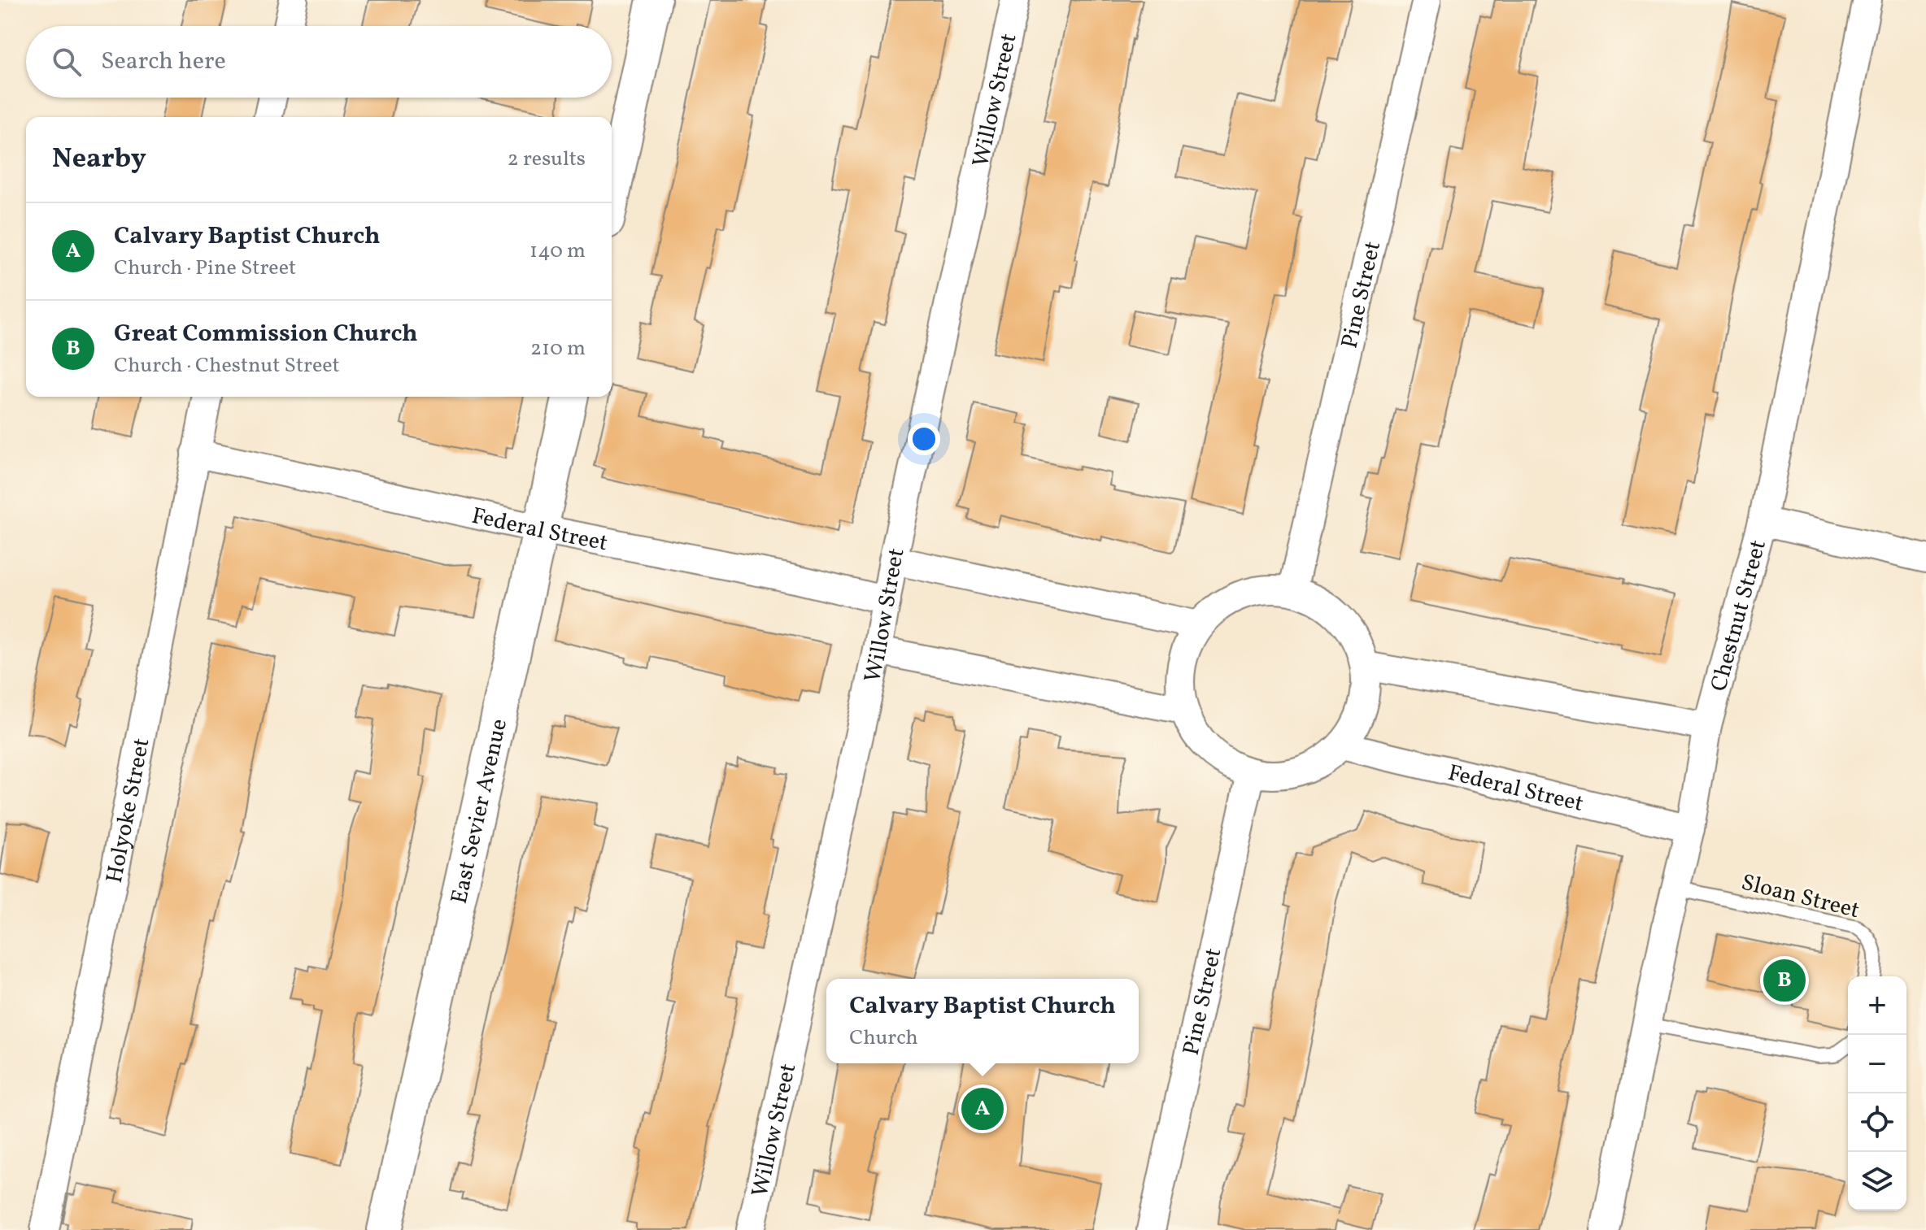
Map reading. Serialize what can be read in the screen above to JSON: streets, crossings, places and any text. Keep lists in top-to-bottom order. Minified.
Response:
{"streets":{"street":["Willow Street","Pine Street","Federal Street","Chestnut Street","Holyoke Street","East Sevier Avenue"],"lane":["Sloan Street"]},"crossings":[["Willow Street","Federal Street"],["Pine Street","Federal Street"],["Federal Street","Chestnut Street"],["Federal Street","Holyoke Street"],["Federal Street","East Sevier Avenue"],["Chestnut Street","Sloan Street"]],"page":{"search":"Search here","heading":["Nearby","2 results"],"list":[{"mark":"A","name":"Calvary Baptist Church","note":"Church · Pine Street","value":"140 m"},{"mark":"B","name":"Great Commission Church","note":"Church · Chestnut Street","value":"210 m"}],"pins":["B","A"],"map_buttons":["+","−"],"popup":["Calvary Baptist Church","Church"]}}
